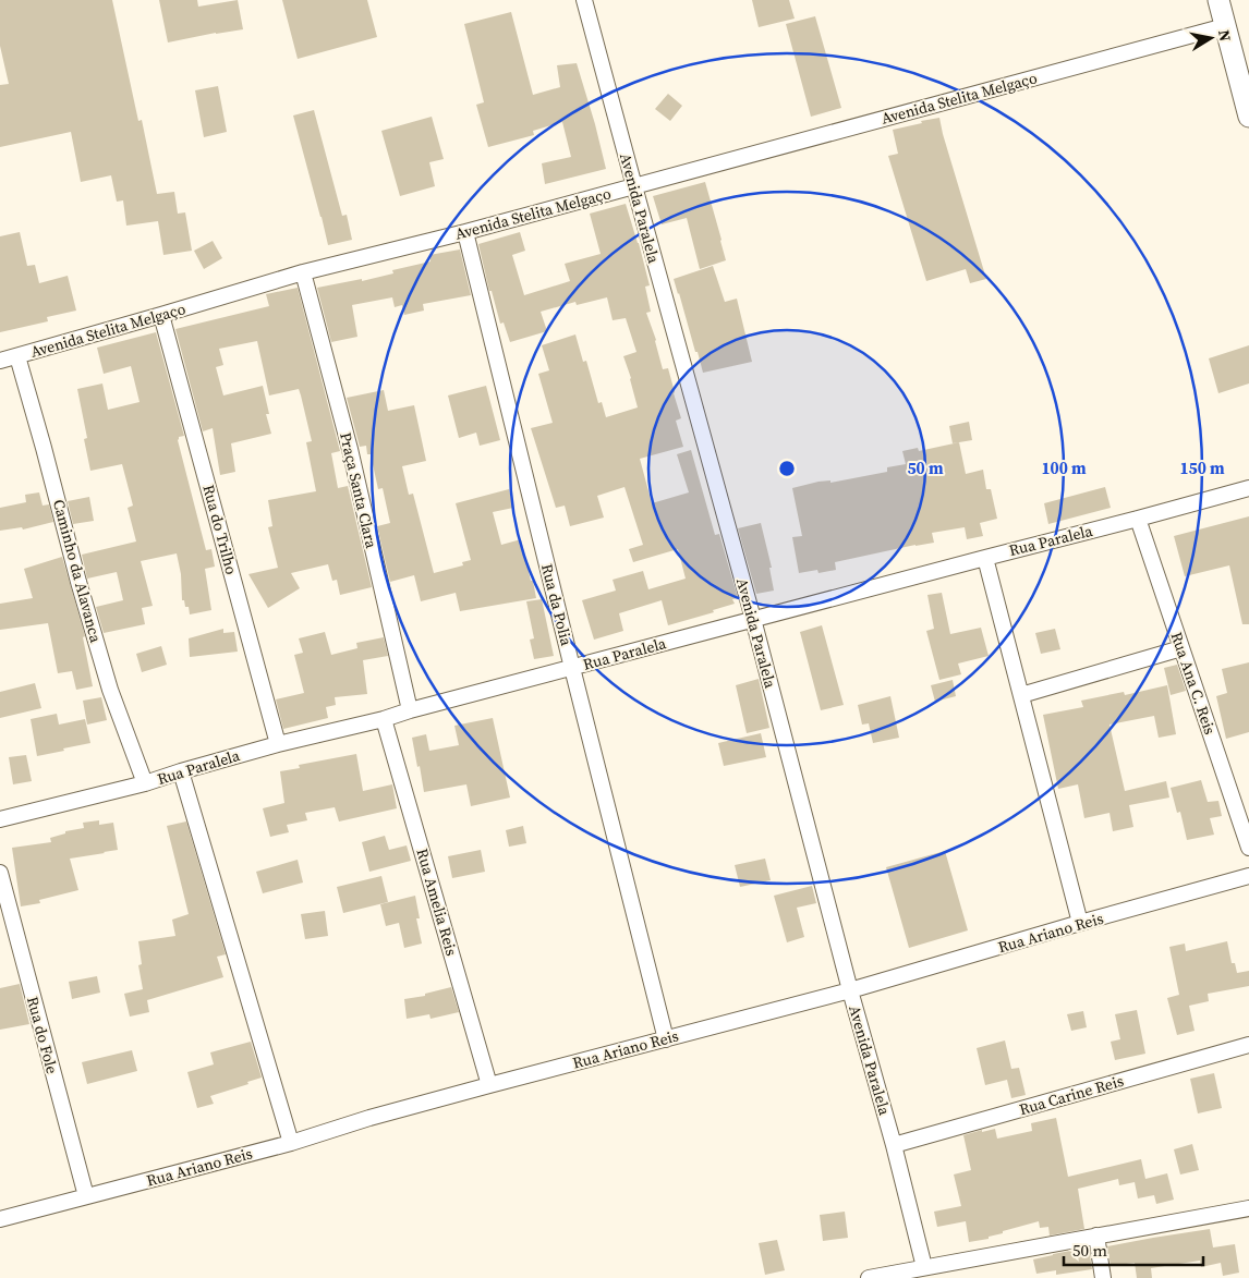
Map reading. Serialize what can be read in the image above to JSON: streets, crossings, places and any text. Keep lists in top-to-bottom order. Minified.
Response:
{"streets":{"street":["Avenida Stelita Melgaço","Avenida Paralela","Praça Santa Clara","Rua do Trilho","Rua Paralela","Caminho da Alavanca","Rua da Polia","Rua Ana C. Reis","Rua Amelia Reis","Rua Ariano Reis","Rua do Fole","Rua Carine Reis"]},"crossings":[["Avenida Stelita Melgaço","Avenida Paralela"],["Avenida Stelita Melgaço","Praça Santa Clara"],["Avenida Stelita Melgaço","Rua do Trilho"],["Avenida Stelita Melgaço","Caminho da Alavanca"],["Avenida Stelita Melgaço","Rua da Polia"],["Avenida Paralela","Rua Paralela"],["Avenida Paralela","Rua Ariano Reis"],["Avenida Paralela","Rua Carine Reis"],["Praça Santa Clara","Rua Paralela"],["Rua do Trilho","Rua Paralela"],["Rua Paralela","Caminho da Alavanca"],["Rua Paralela","Rua da Polia"],["Rua Paralela","Rua Ana C. Reis"],["Rua Paralela","Rua Amelia Reis"],["Rua da Polia","Rua Ariano Reis"],["Rua Amelia Reis","Rua Ariano Reis"],["Rua Ariano Reis","Rua do Fole"]],"scale_bar":"50 m","north":"right","rings":["50 m","100 m","150 m"]}
